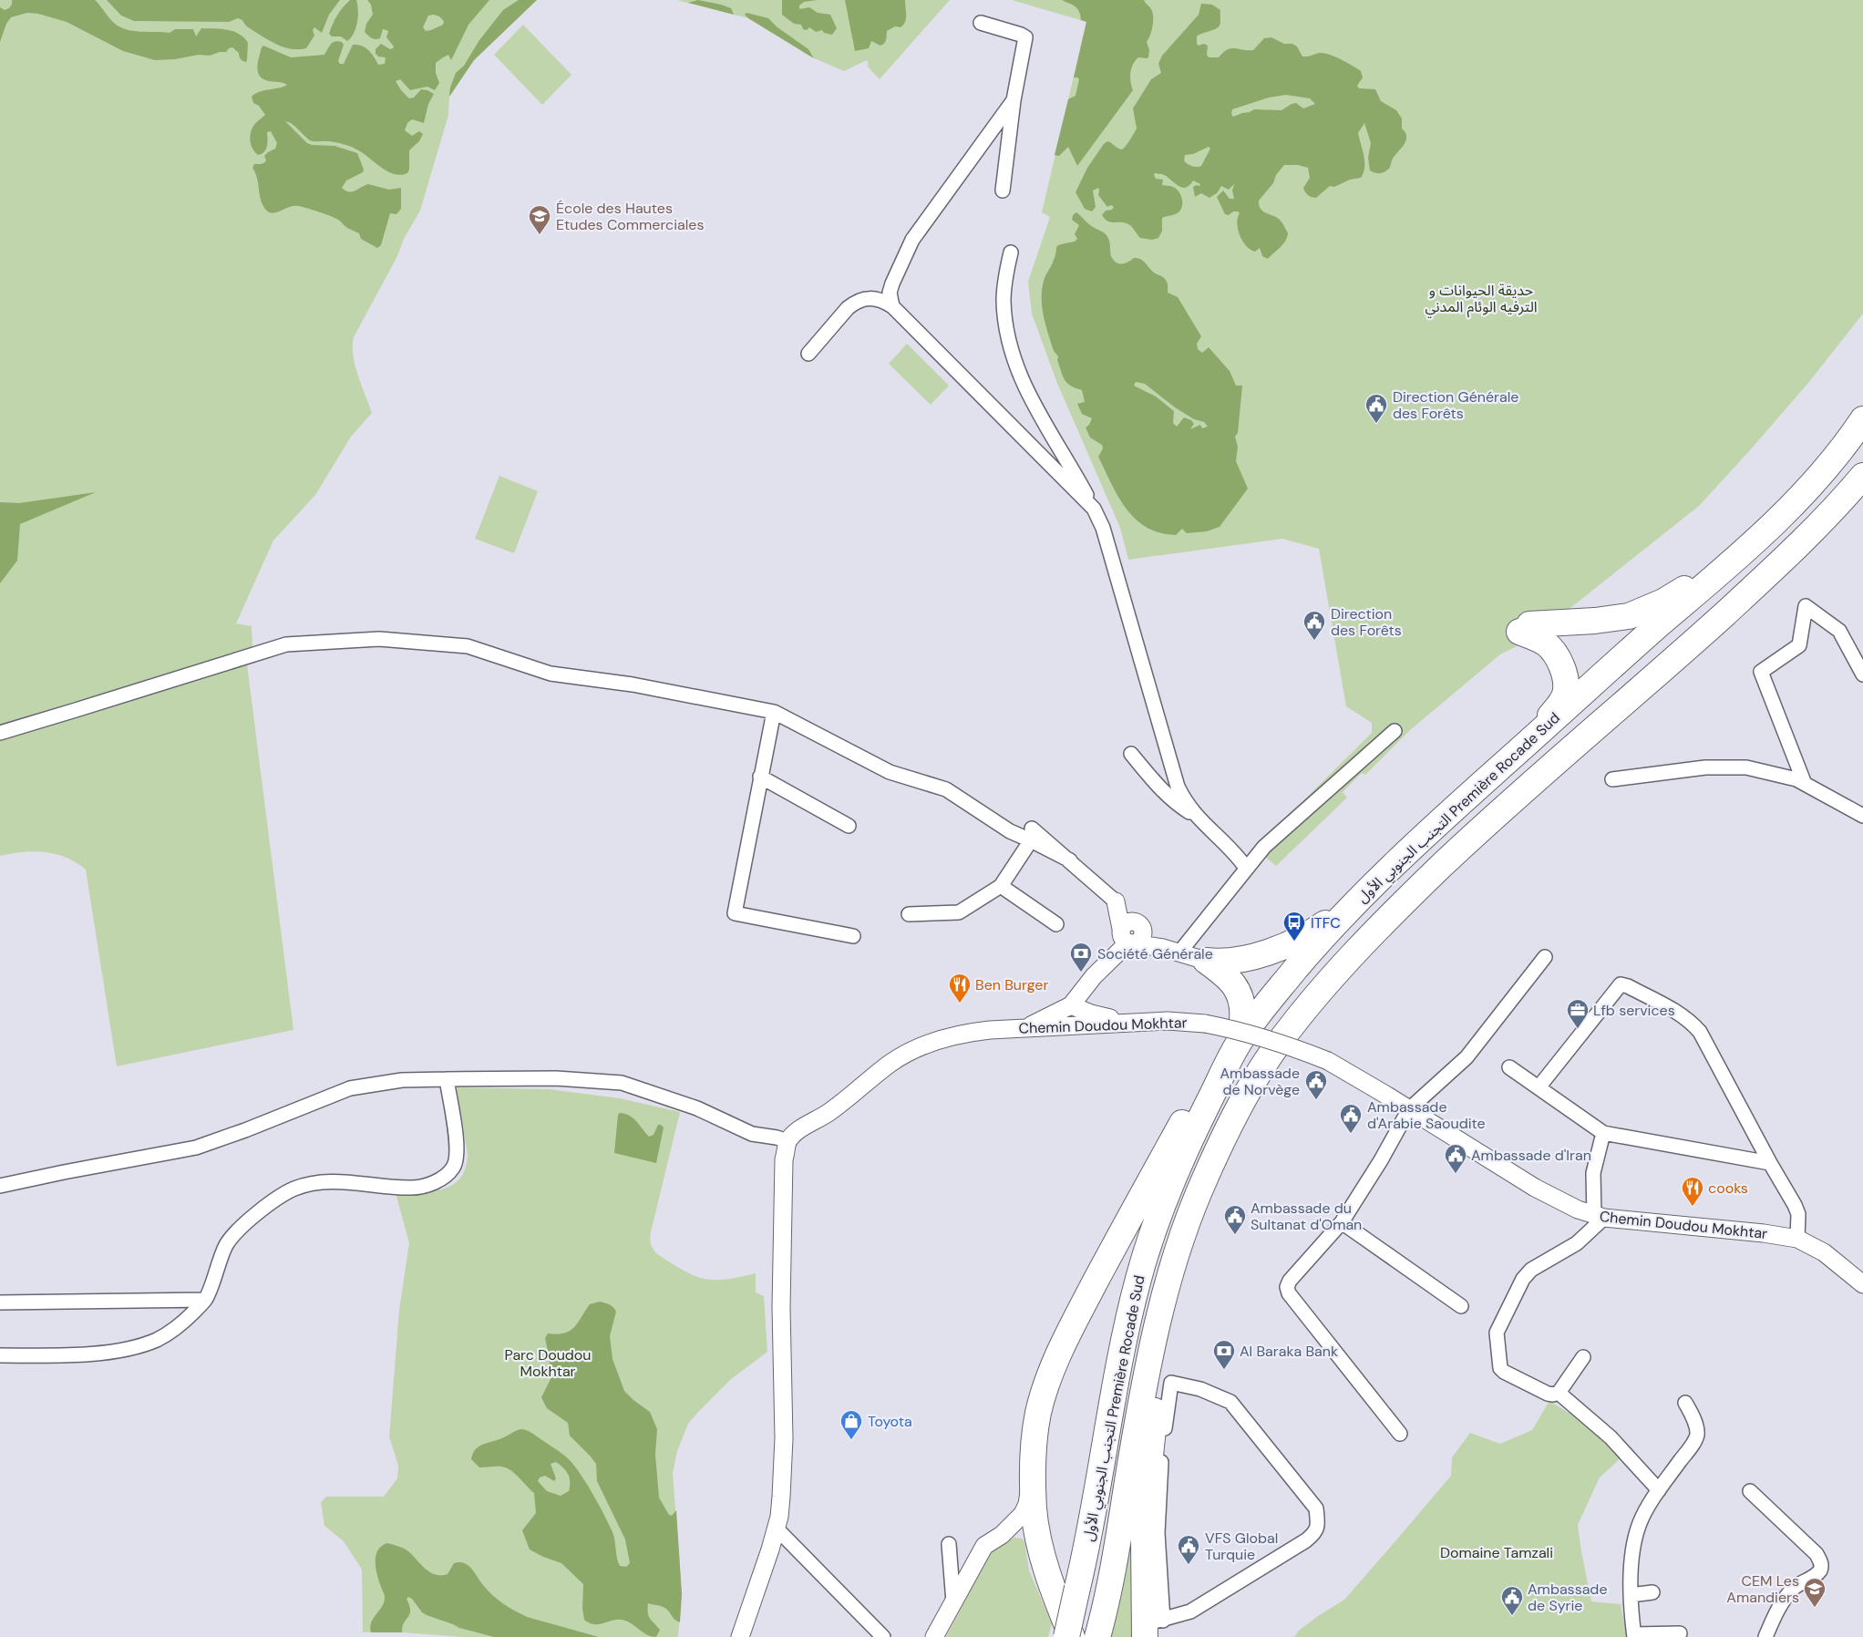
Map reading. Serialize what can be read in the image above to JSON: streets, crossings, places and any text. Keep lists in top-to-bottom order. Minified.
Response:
{"streets":{"highway":["التجنب الجنوبي الأول Première Rocade Sud"],"street":["Chemin Doudou Mokhtar"]},"parks":["حديقة الحيوانات و الترفيه الوئام المدني","Parc Doudou Mokhtar","Domaine Tamzali"],"places":{"school or university":["École des Hautes Etudes Commerciales","CEM Les Amandiers"],"public building":["Direction Générale des Forêts","Direction des Forêts","Ambassade de Norvège","Ambassade d'Arabie Saoudite","Ambassade d'Iran","Ambassade du Sultanat d'Oman","VFS Global Turquie","Ambassade de Syrie"],"bus stop":["ITFC"],"bank":["Société Générale","Al Baraka Bank"],"restaurant":["Ben Burger","cooks"],"office":["Lfb services"],"shop":["Toyota"]}}
